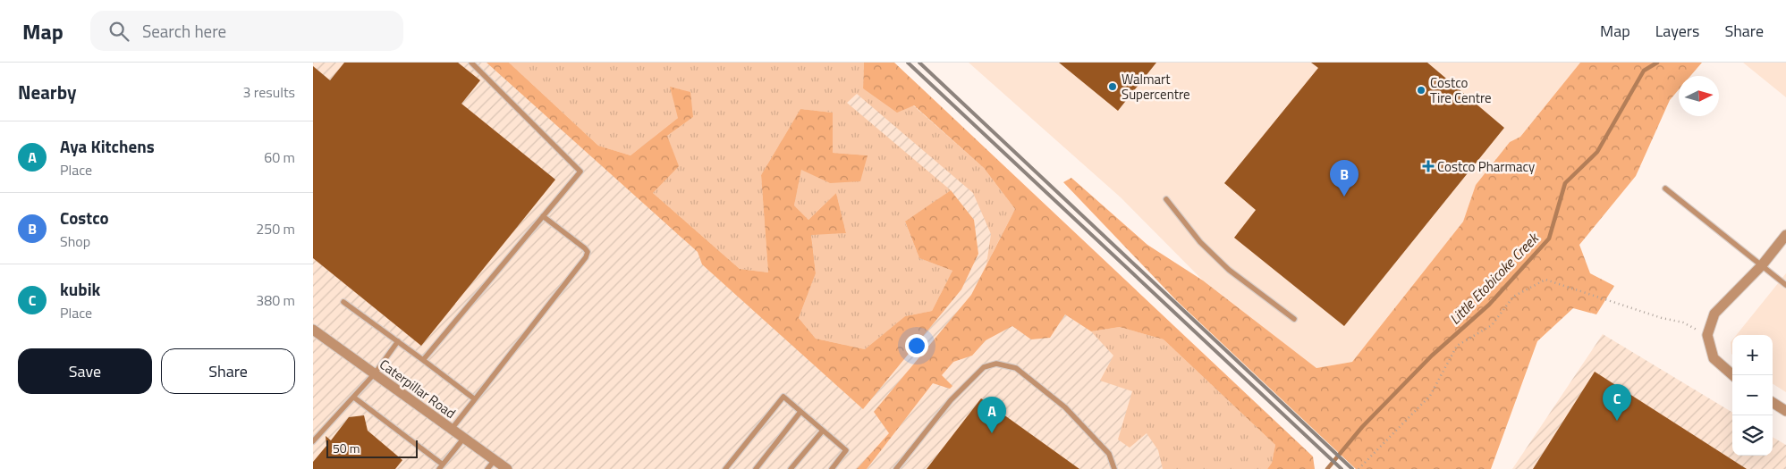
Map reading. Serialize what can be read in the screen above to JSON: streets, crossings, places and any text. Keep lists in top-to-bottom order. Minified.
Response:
{"streets":{"street":["Caterpillar Road"]},"water":["Little Etobicoke Creek"],"places":{"other":["Walmart Supercentre","Costco Tire Centre"],"health":["Costco Pharmacy"]},"scale_bar":"50 m","north":"right","page":{"header":"Map","search":"Search here","nav":["Map","Layers","Share"],"heading":["Nearby","3 results"],"list":[{"mark":"A","name":"Aya Kitchens","note":"Place","value":"60 m"},{"mark":"B","name":"Costco","note":"Shop","value":"250 m"},{"mark":"C","name":"kubik","note":"Place","value":"380 m"}],"pins":["B","C","A"],"buttons":["Save","Share"],"map_buttons":["+","−"],"scale":"50 m"}}
